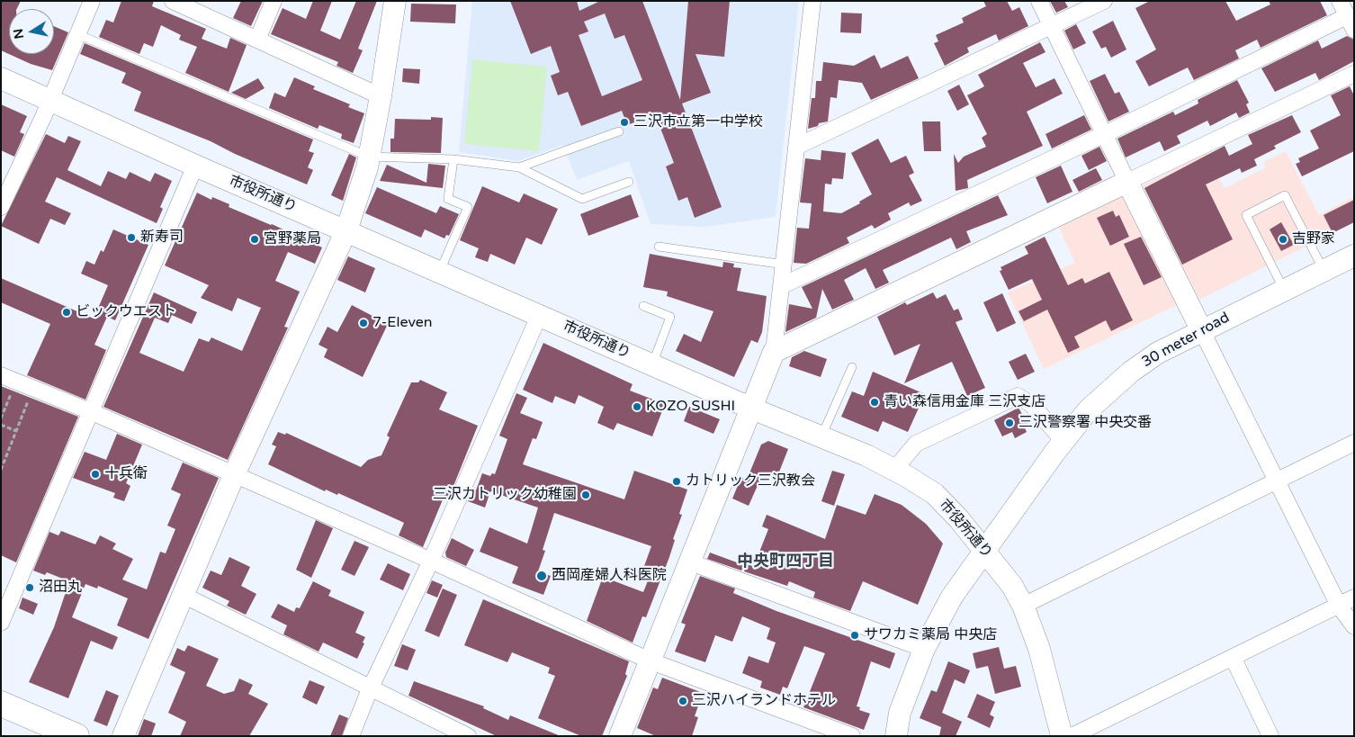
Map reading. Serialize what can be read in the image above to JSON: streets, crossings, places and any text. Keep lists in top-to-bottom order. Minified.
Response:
{"streets":{"street":["市役所通り","30 meter road"]},"crossings":[["市役所通り","30 meter road"]],"districts":["中央町四丁目"],"places":["三沢市立第一中学校","新寿司","宮野薬局","吉野家","ビックウエスト","7-Eleven","青い森信用金庫 三沢支店","KOZO SUSHI","三沢警察署 中央交番","十兵衛","カトリック三沢教会","三沢カトリック幼稚園","西岡産婦人科医院","沼田丸","サワカミ薬局 中央店","三沢ハイランドホテル"],"north":"left"}
